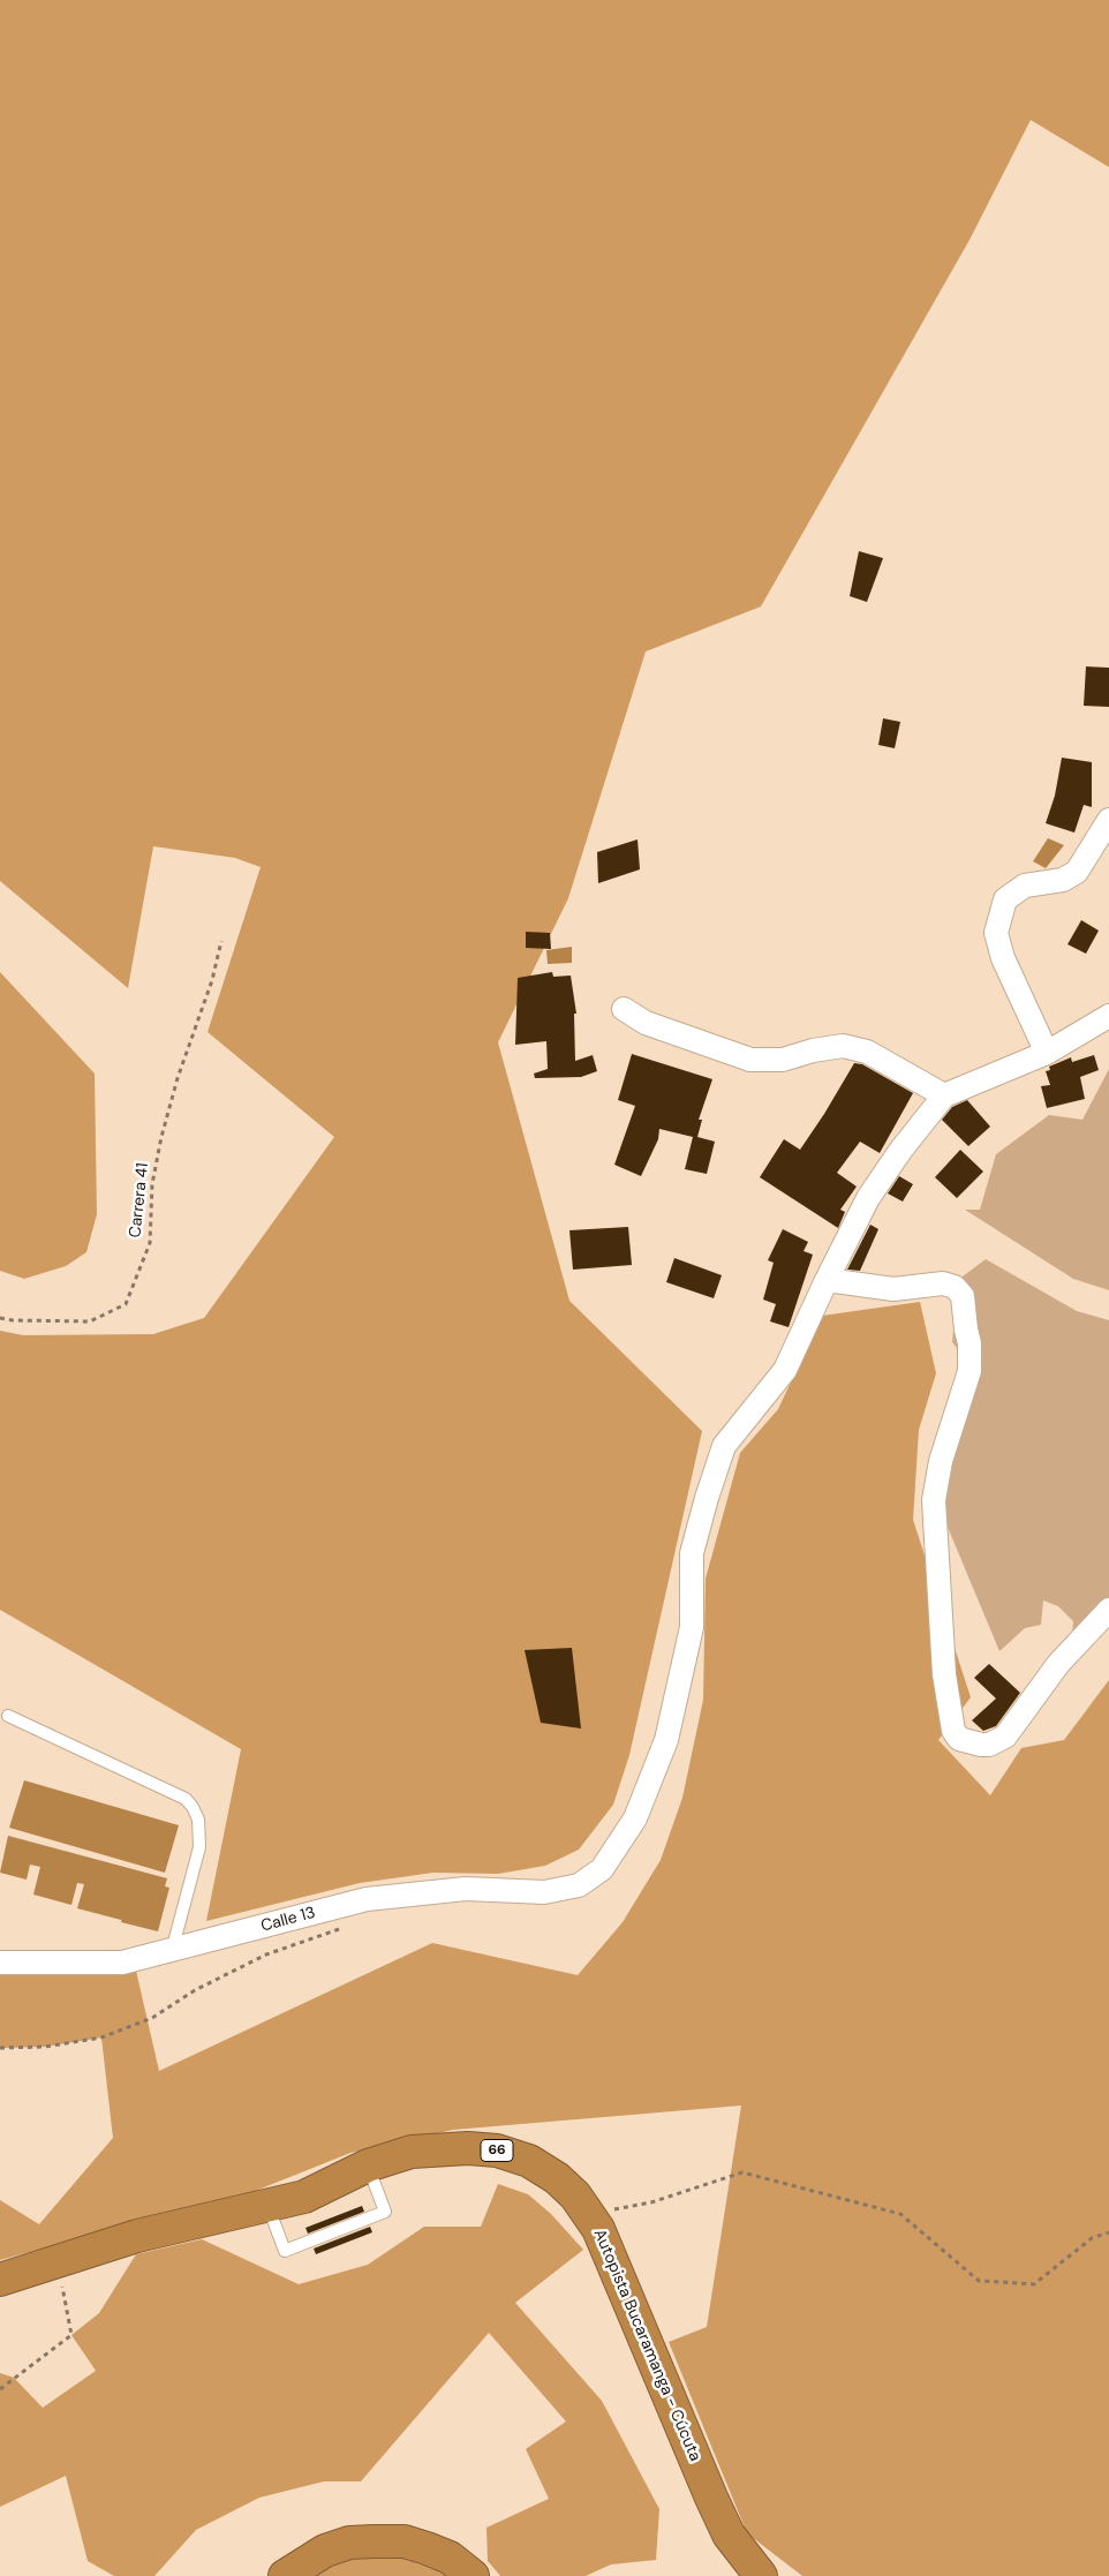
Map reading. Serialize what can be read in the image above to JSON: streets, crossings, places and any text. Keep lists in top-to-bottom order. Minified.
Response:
{"streets":{"highway":["66","Autopista Bucaramanga - Cúcuta"],"street":["Calle 13"],"path":["Carrera 41"]}}
